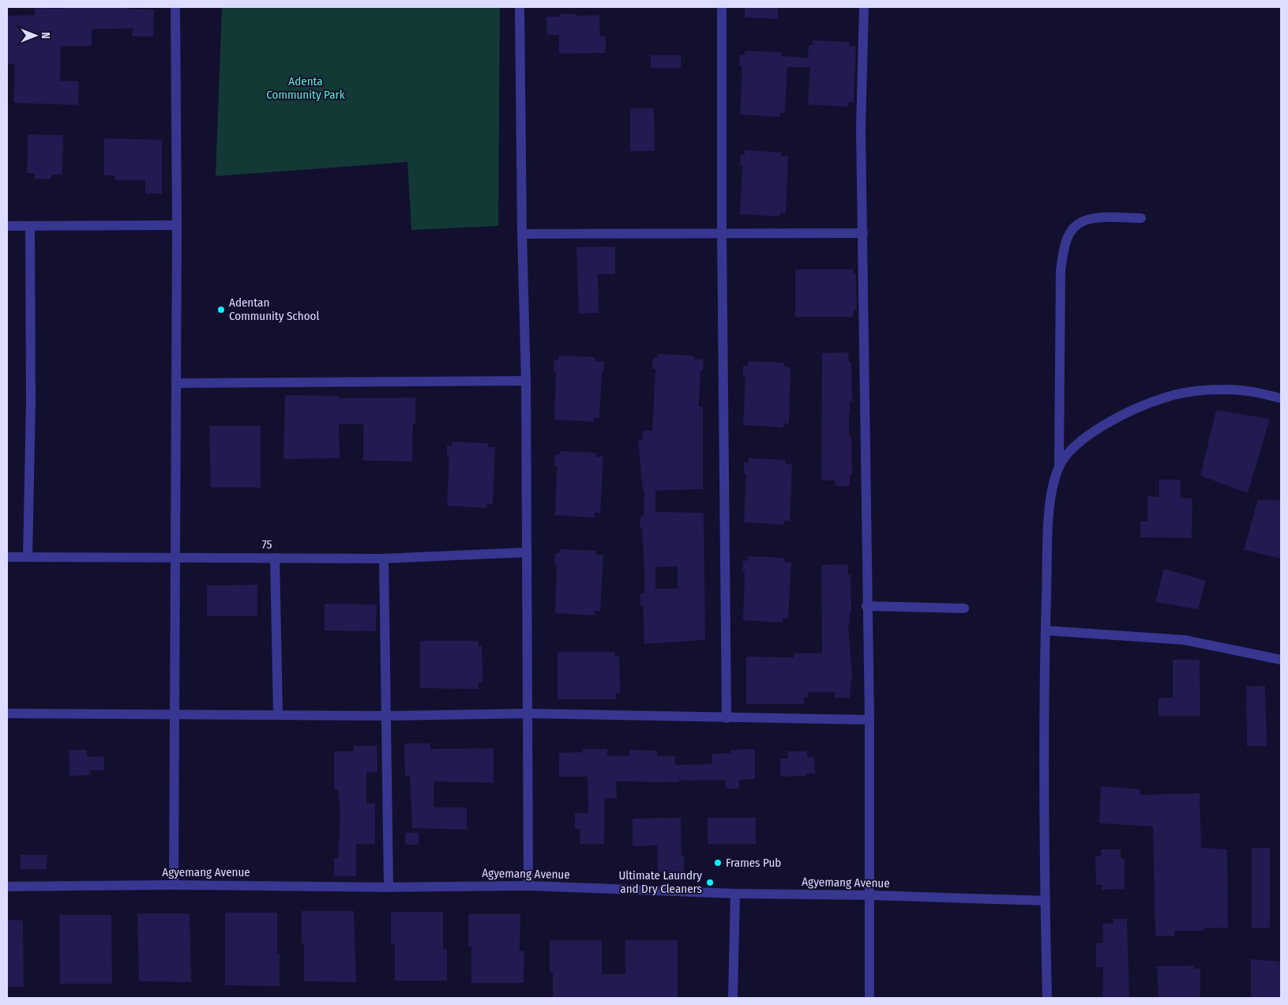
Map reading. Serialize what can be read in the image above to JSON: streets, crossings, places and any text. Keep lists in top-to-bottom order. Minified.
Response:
{"streets":{"street":["75","Agyemang Avenue"]},"parks":["Adenta Community Park"],"places":["Adentan Community School","Frames Pub","Ultimate Laundry and Dry Cleaners"],"north":"right"}
